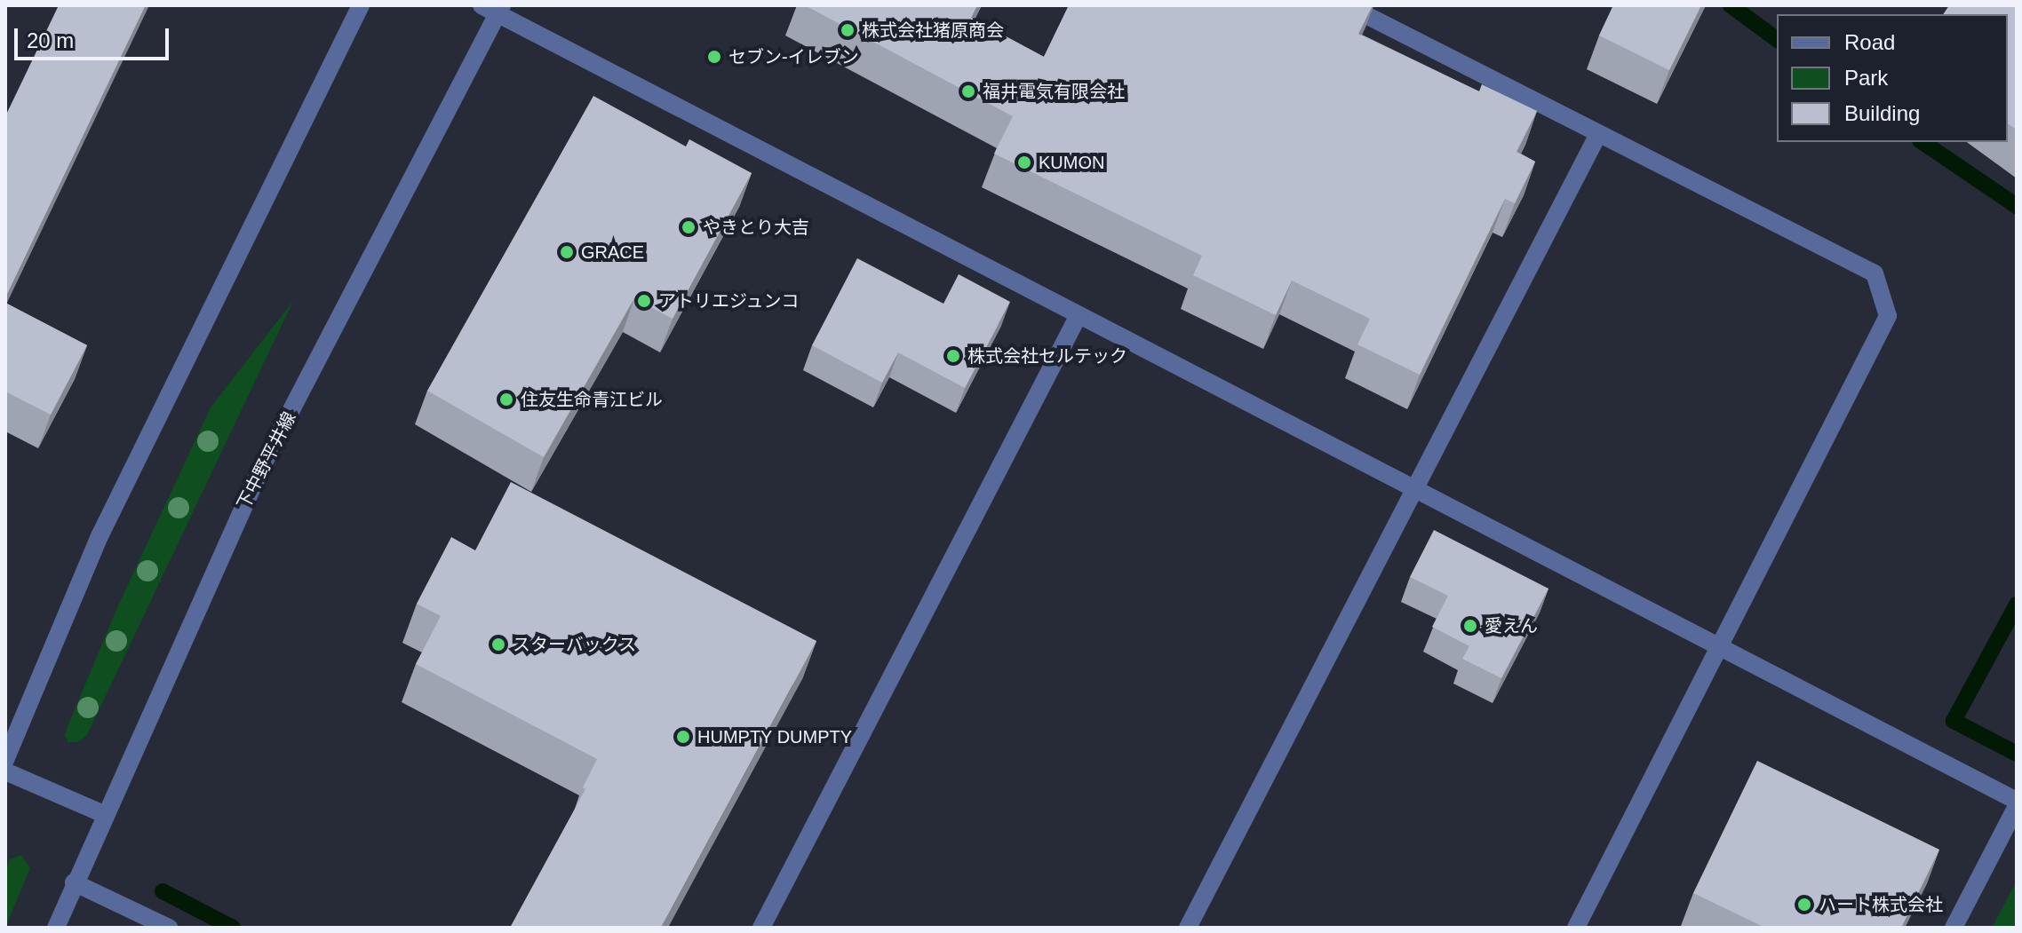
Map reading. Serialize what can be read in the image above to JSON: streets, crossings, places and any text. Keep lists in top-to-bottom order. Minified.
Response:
{"streets":{"street":["下中野平井線"]},"places":["株式会社猪原商会","セブン-イレブン","福井電気有限会社","KUMON","やきとり大吉","GRACE","アトリエジュンコ","株式会社セルテック","住友生命青江ビル","愛えん","スターバックス","HUMPTY DUMPTY","ハート株式会社"],"legend":["Road","Park","Building"],"scale_bar":"20 m"}
